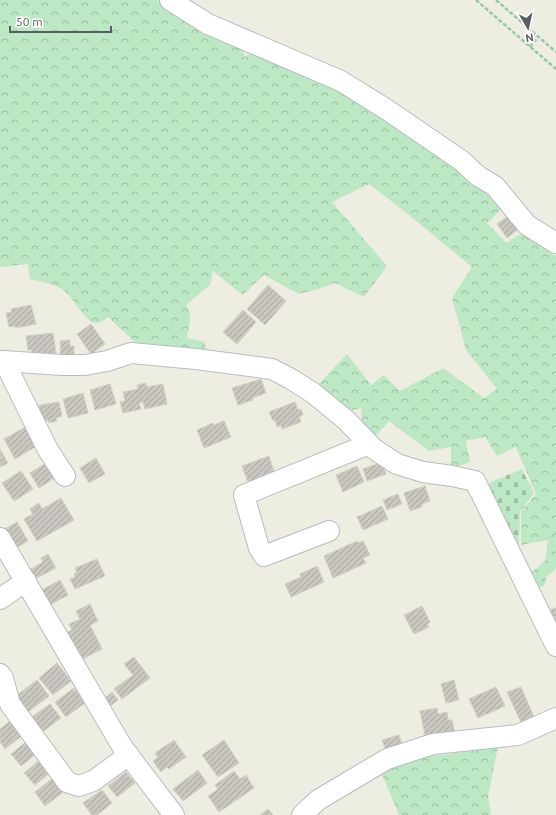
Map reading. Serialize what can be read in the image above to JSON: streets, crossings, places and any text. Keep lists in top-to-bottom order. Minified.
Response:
{"scale_bar":"50 m","north":"bottom"}
